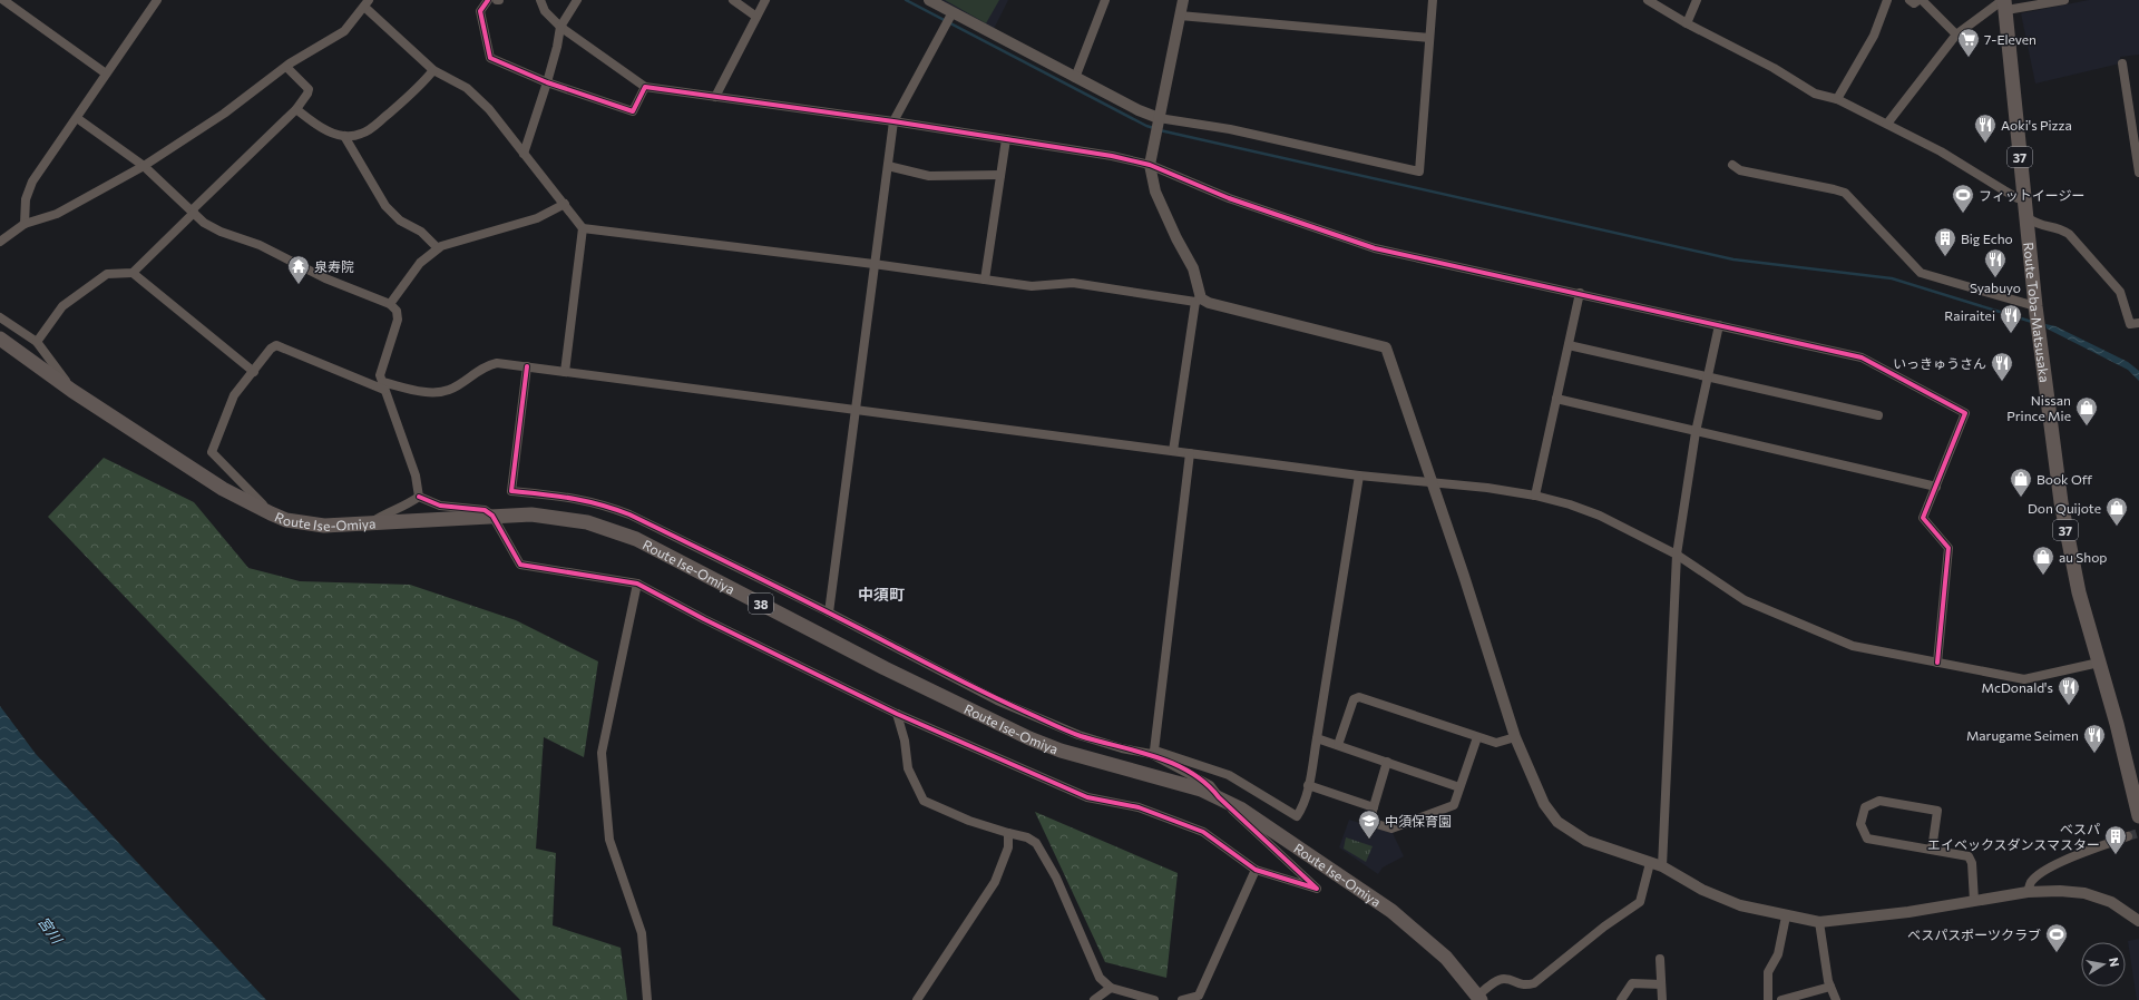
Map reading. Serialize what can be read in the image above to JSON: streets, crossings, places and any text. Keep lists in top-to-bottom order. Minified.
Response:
{"streets":{"main road":["37","Route Toba-Matsusaka","Route Ise-Omiya","38"]},"districts":["中須町"],"water":["宮川"],"places":{"supermarket":["7-Eleven"],"restaurant":["Aoki's Pizza","Syabuyo","Rairaitei","いっきゅうさん","McDonald's","Marugame Seimen"],"sports":["フィットイージー","ベスパスポーツクラブ"],"building":["Big Echo","ベスパ エイベックスダンスマスター"],"temple":["泉寿院"],"shop":["Nissan Prince Mie","Book Off","Don Quijote","au Shop"],"school or university":["中須保育園"]},"north":"right"}
